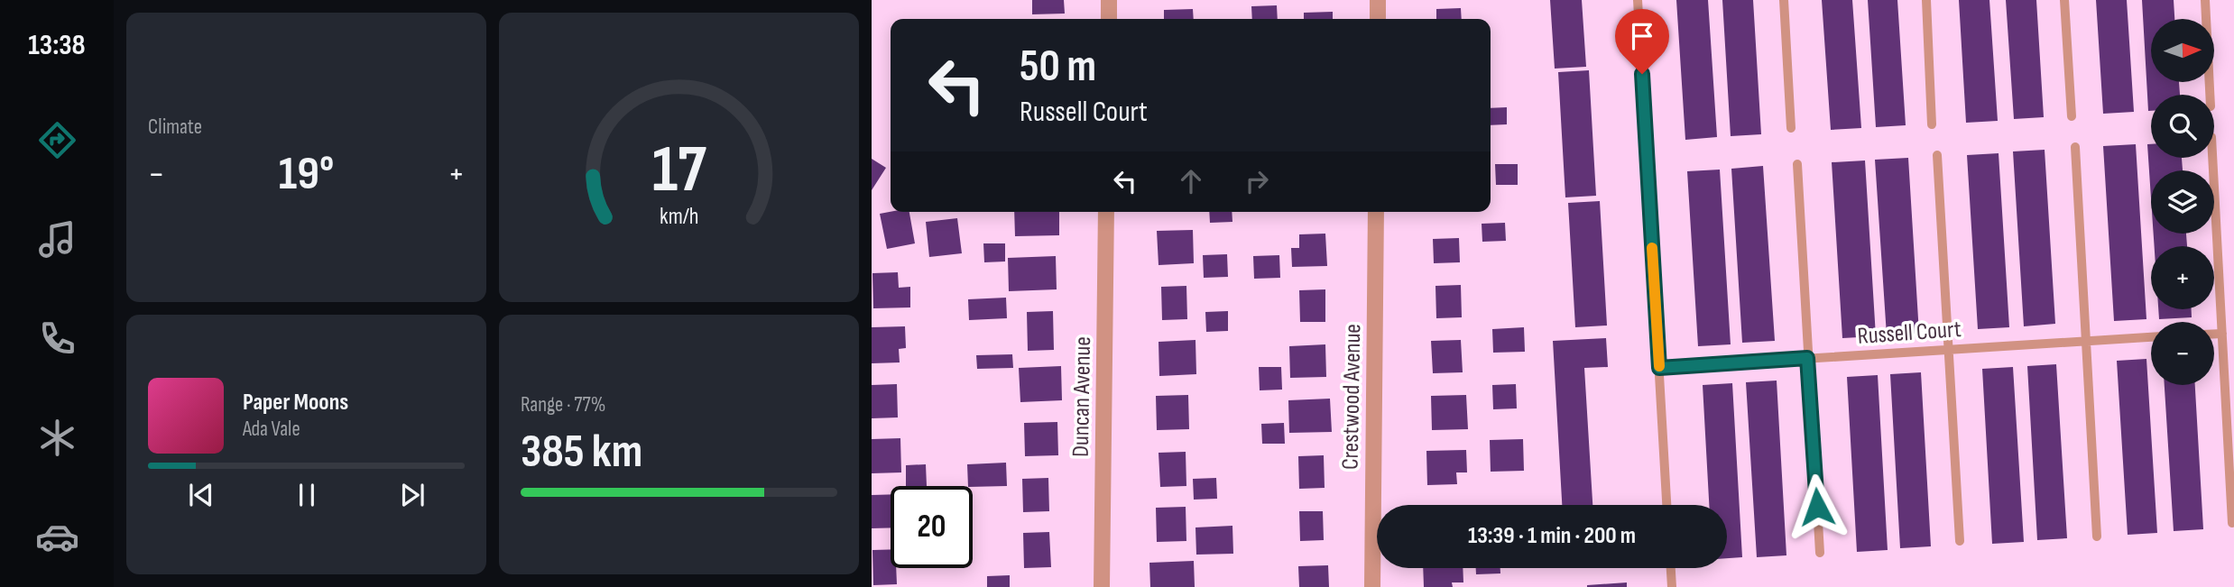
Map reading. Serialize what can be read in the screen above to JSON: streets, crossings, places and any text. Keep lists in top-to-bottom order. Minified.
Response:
{"streets":{"street":["Duncan Avenue","Crestwood Avenue"],"lane":["Russell Court"]},"north":"right","page":{"tabs":"13:38","tile":["Climate",["Range · 77%","385 km"]],"map_buttons":["+","−"],"turn":["50 m","Russell Court"],"heat":["−","19°","+"],"song":["Paper Moons","Ada Vale"],"limit":"20","trip":"13:39 · 1 min · 200 m","gauge":["17","km/h"]}}
